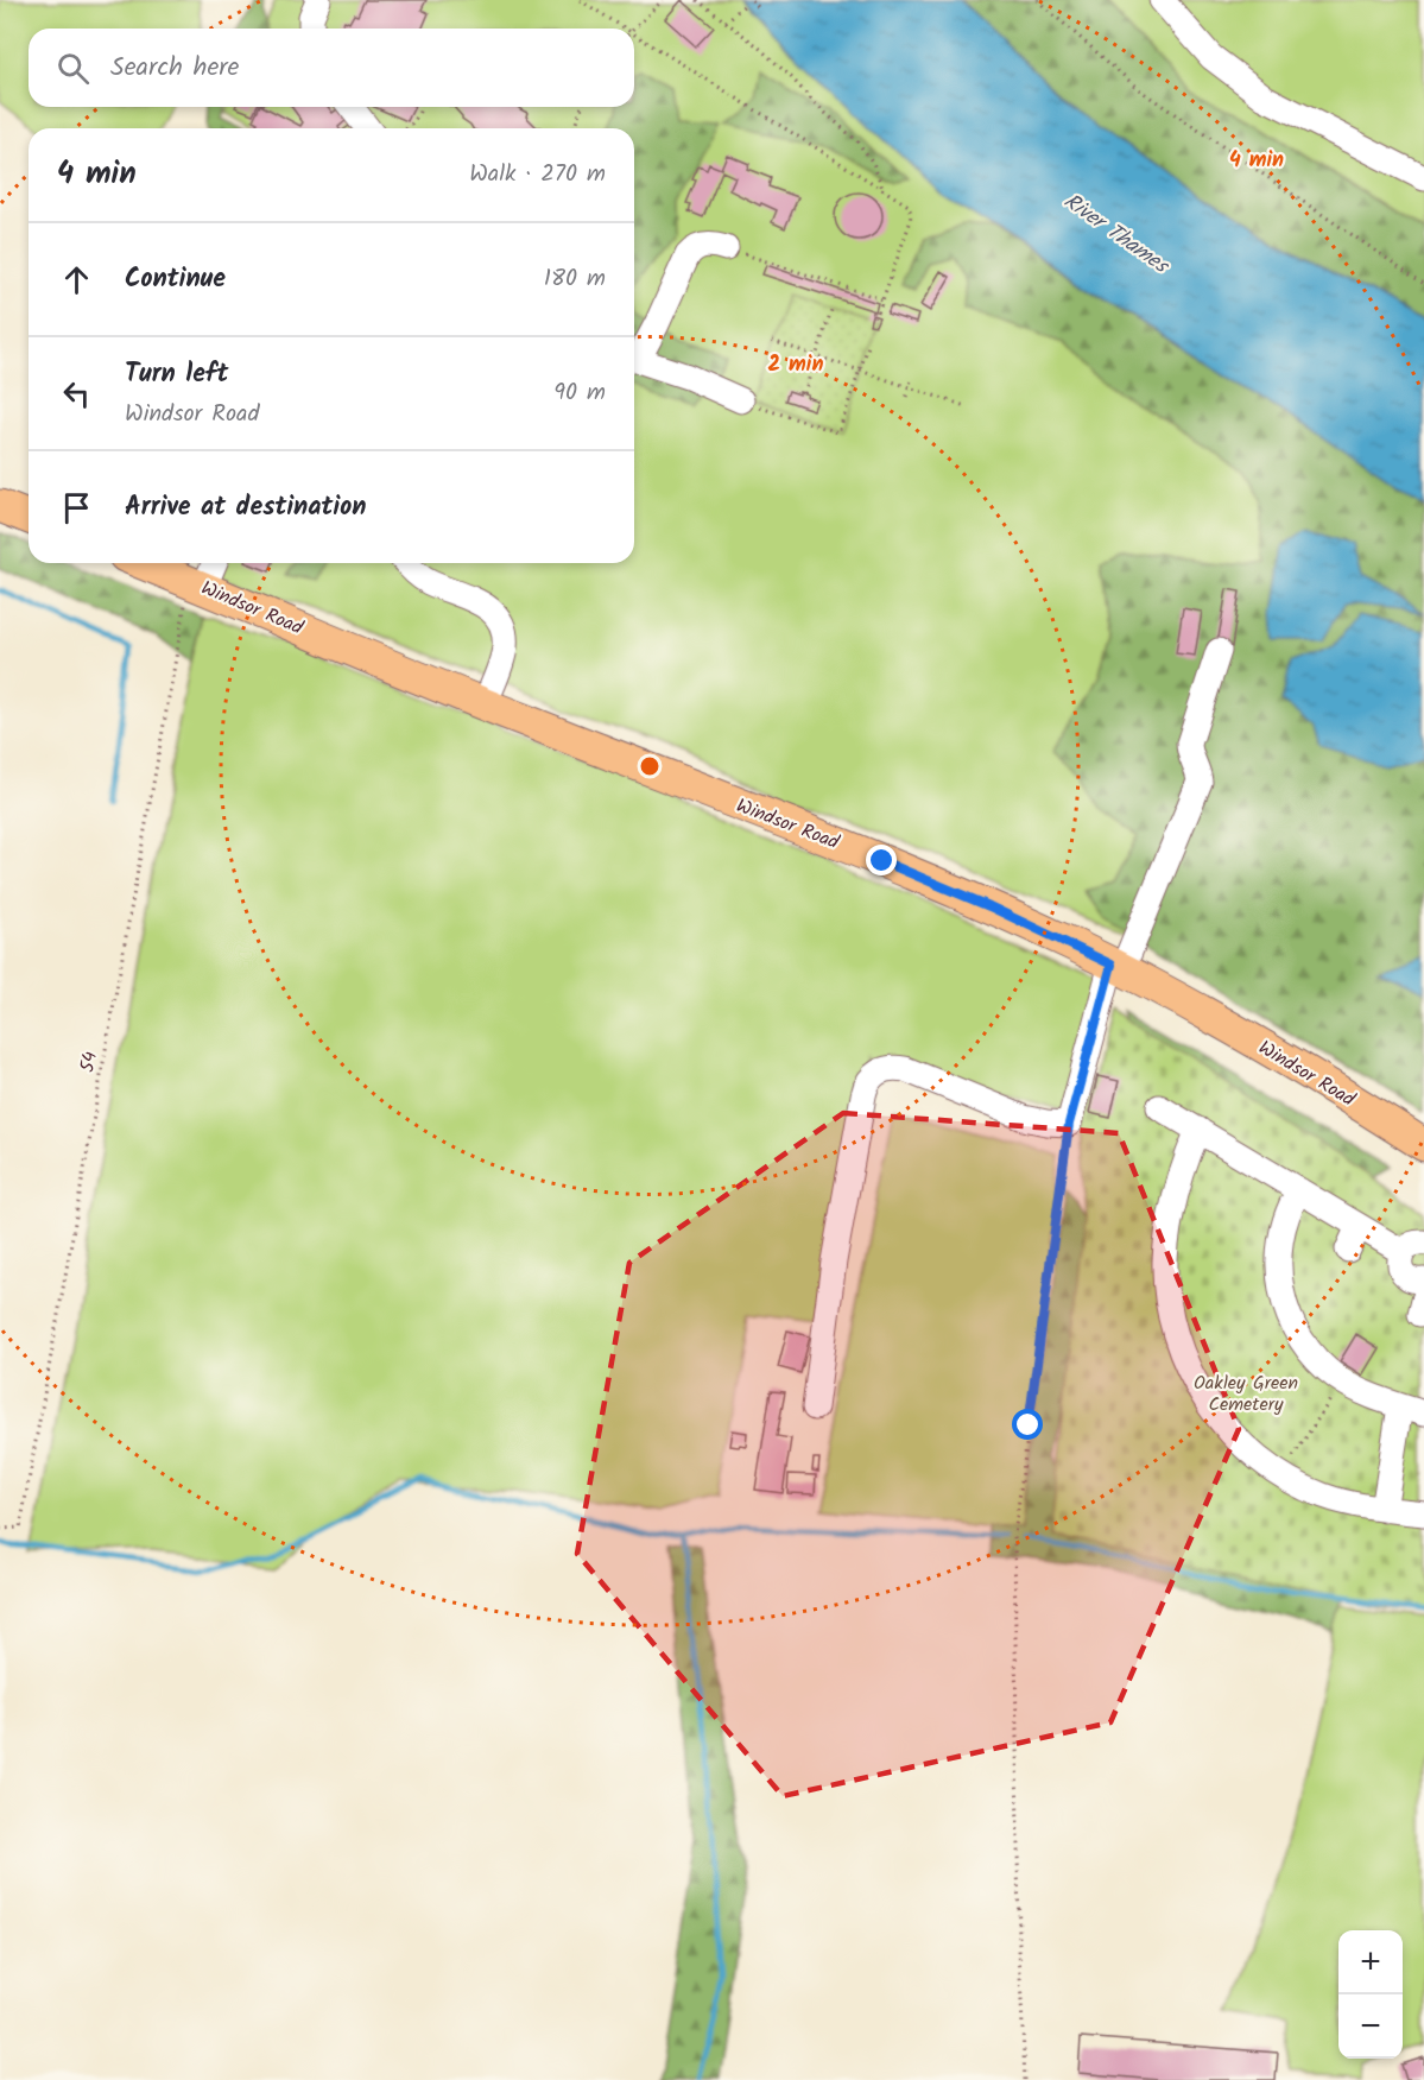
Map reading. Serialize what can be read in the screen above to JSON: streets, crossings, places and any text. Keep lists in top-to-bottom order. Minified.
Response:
{"streets":{"main road":["Windsor Road"],"path":["54"]},"crossings":[["Windsor Road","54"]],"water":["River Thames"],"parks":["Oakley Green Cemetery"],"page":{"search":"Search here","heading":["4 min","Walk · 270 m"],"list":[["Continue","180 m"],["Turn left","Windsor Road","90 m"],"Arrive at destination"],"map_buttons":["+","−"]},"rings":["4 min","2 min"]}
